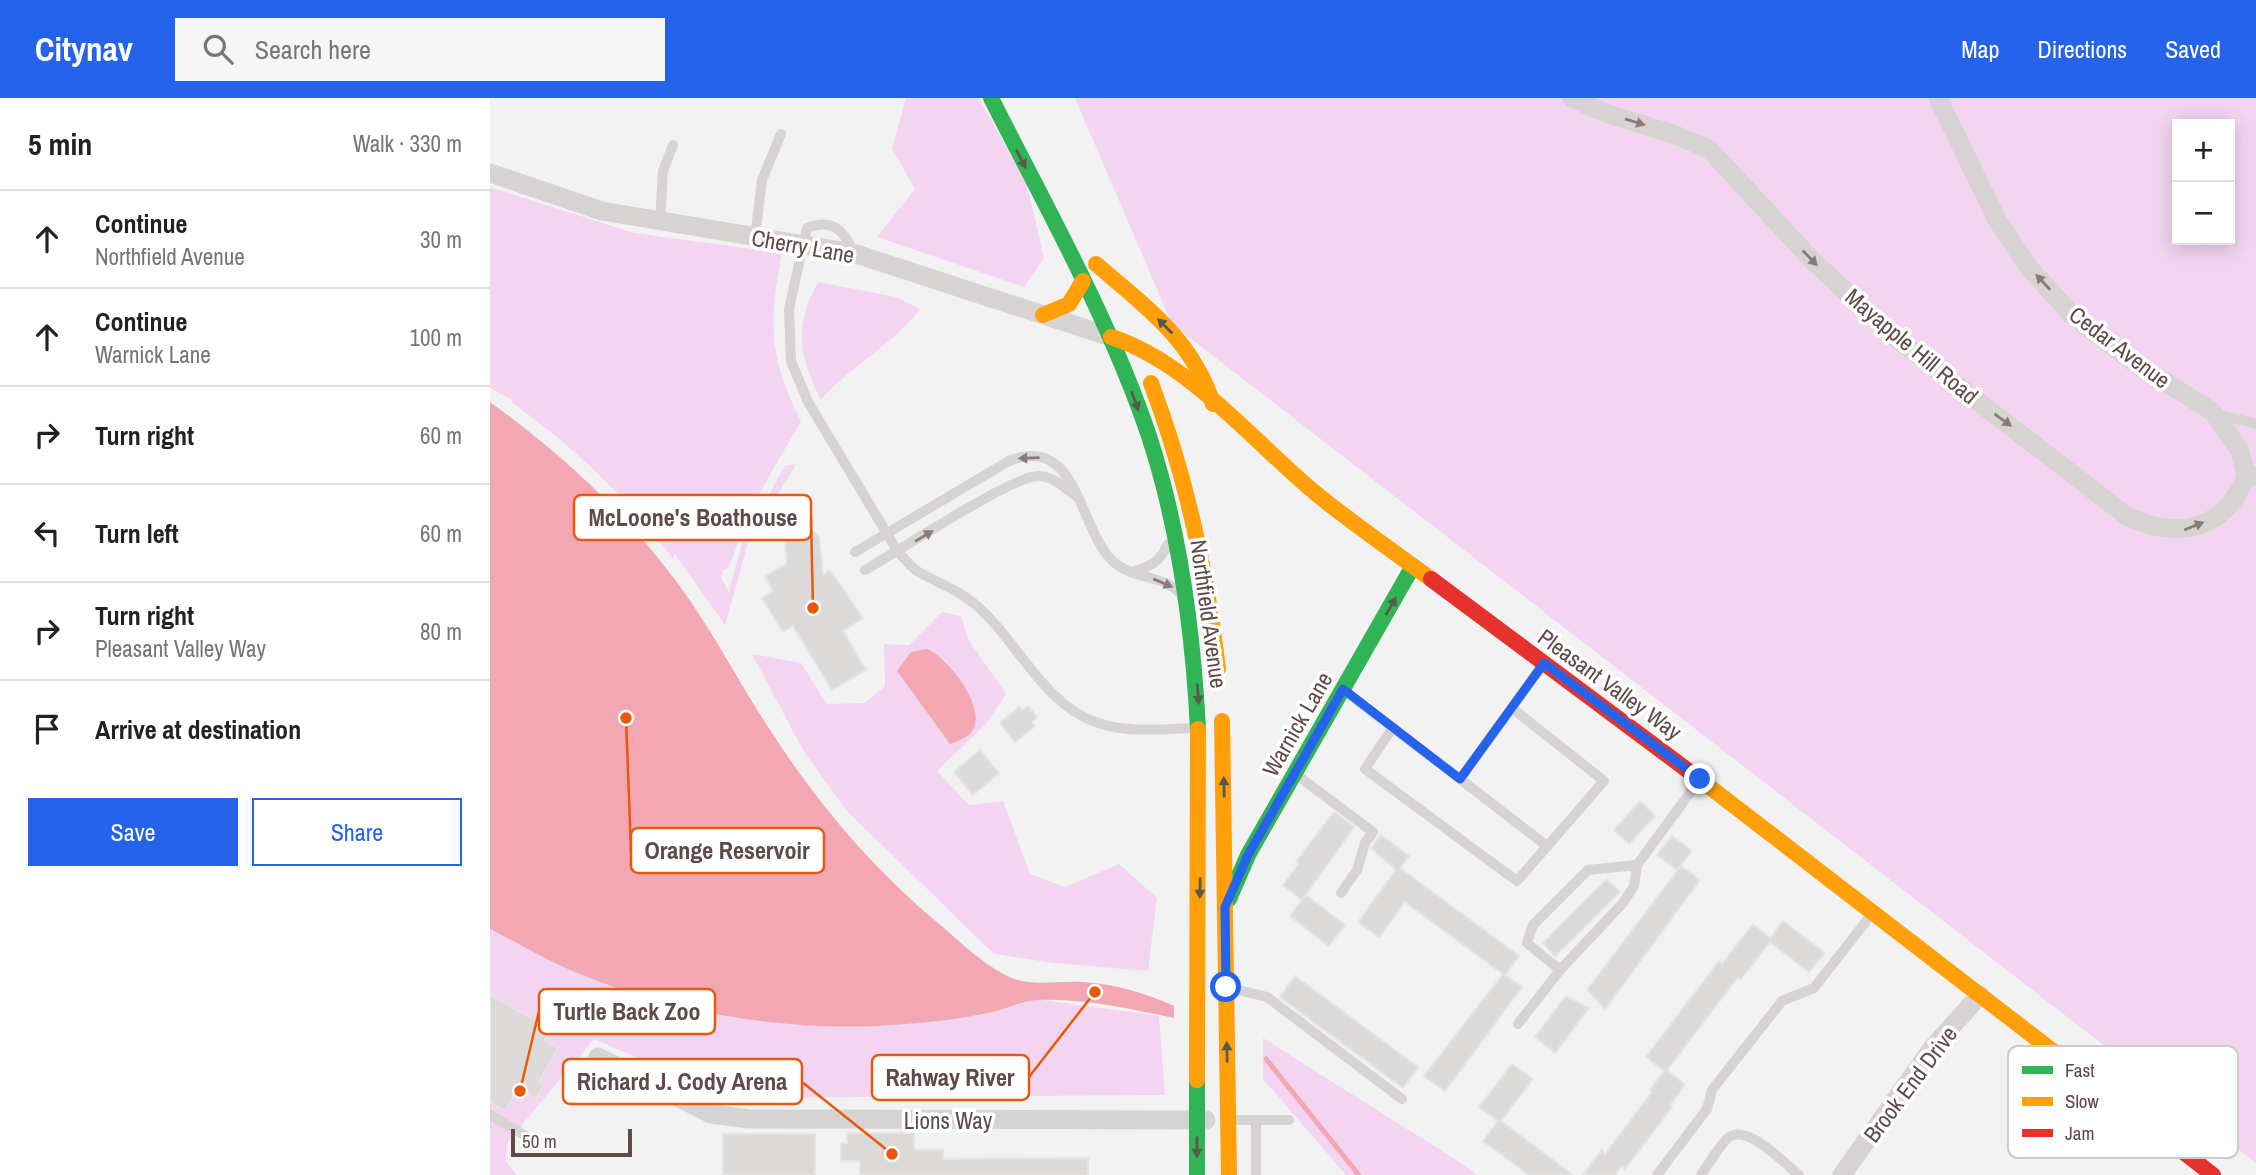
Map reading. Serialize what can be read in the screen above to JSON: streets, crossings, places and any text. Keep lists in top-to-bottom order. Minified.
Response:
{"streets":{"main road":["Northfield Avenue","Pleasant Valley Way","Warnick Lane"],"street":["Cherry Lane","Mayapple Hill Road","Cedar Avenue","Brook End Drive","Lions Way"]},"crossings":[["Cherry Lane","Northfield Avenue"],["Cherry Lane","Pleasant Valley Way"],["Mayapple Hill Road","Cedar Avenue"],["Northfield Avenue","Pleasant Valley Way"],["Northfield Avenue","Warnick Lane"],["Northfield Avenue","Lions Way"],["Pleasant Valley Way","Warnick Lane"],["Pleasant Valley Way","Brook End Drive"]],"one_way":["Mayapple Hill Road","Cedar Avenue","Warnick Lane"],"places":["McLoone's Boathouse","Orange Reservoir","Rahway River","Turtle Back Zoo","Richard J. Cody Arena"],"legend":["Fast","Slow","Jam"],"scale_bar":"50 m","page":{"header":"Citynav","search":"Search here","nav":["Map","Directions","Saved"],"heading":["5 min","Walk · 330 m"],"map_buttons":["+","−"],"list":[["Continue","Northfield Avenue","30 m"],["Continue","Warnick Lane","100 m"],["Turn right","60 m"],["Turn left","60 m"],["Turn right","Pleasant Valley Way","80 m"],"Arrive at destination"],"buttons":["Save","Share"],"scale":"50 m"}}
